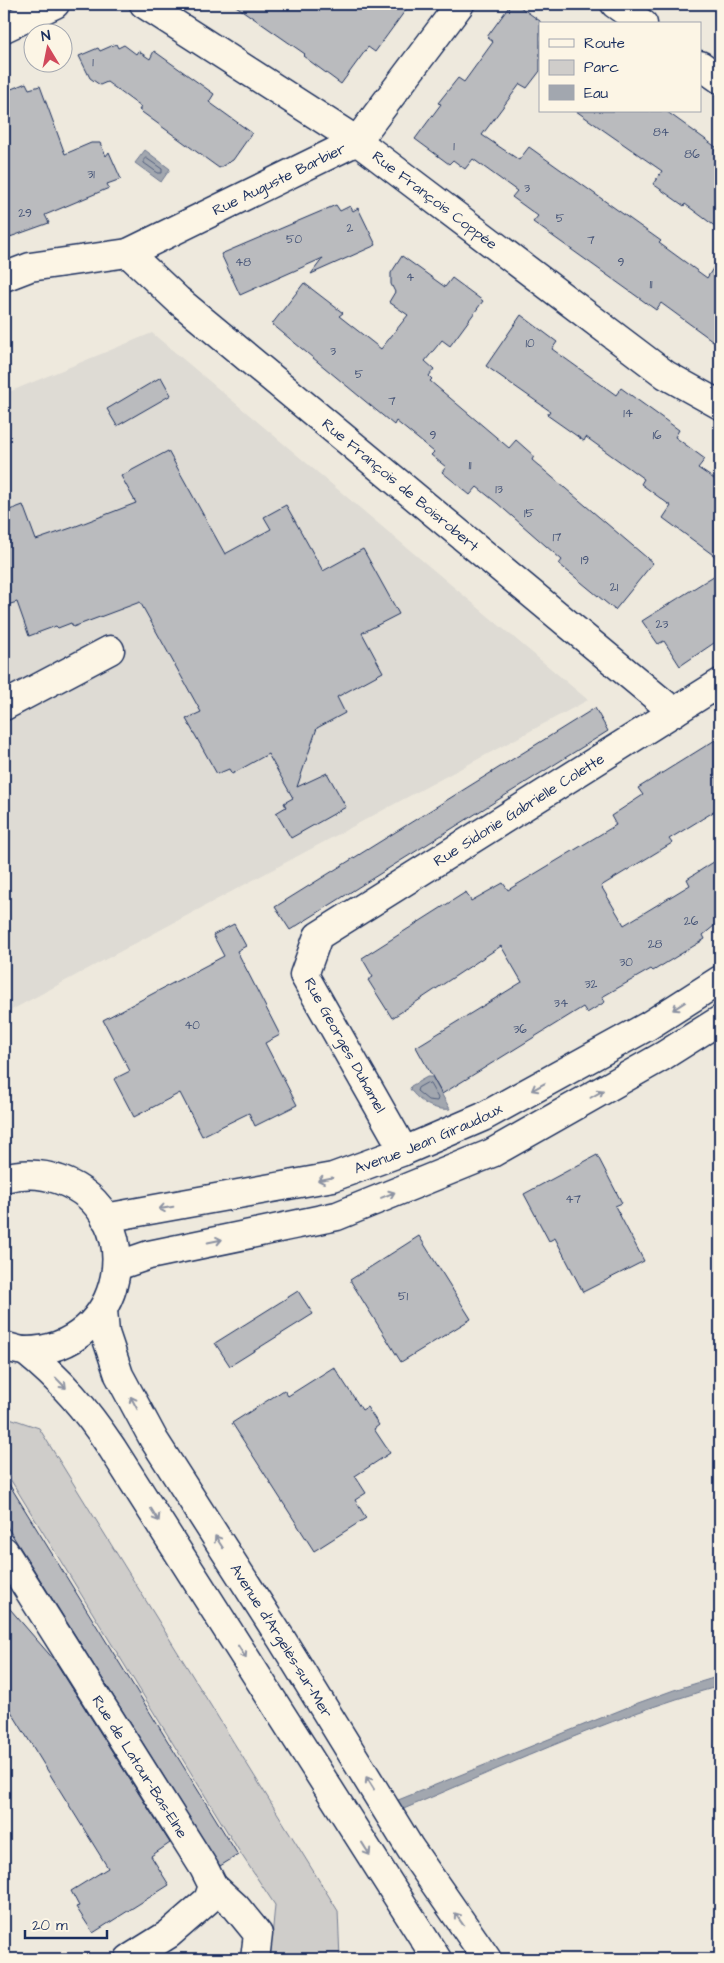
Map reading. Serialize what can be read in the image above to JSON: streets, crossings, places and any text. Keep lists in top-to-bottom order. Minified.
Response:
{"streets":{"street":["Rue Auguste Barbier","Rue François Coppée","Rue François de Boisrobert","Rue Sidonie Gabrielle Colette","Rue Georges Duhamel","Avenue Jean Giraudoux","Avenue d'Argelès-sur-Mer","Rue de Latour-Bas-Elne"]},"crossings":[["Rue Auguste Barbier","Rue François Coppée"],["Rue Auguste Barbier","Rue François de Boisrobert"],["Rue François de Boisrobert","Rue Sidonie Gabrielle Colette"],["Rue Sidonie Gabrielle Colette","Rue Georges Duhamel"],["Rue Georges Duhamel","Avenue Jean Giraudoux"]],"house_numbers":["1","84","1","86","31","3","29","5","2","50","7","48","9","4","11","10","3","5","7","14","9","16","11","13","15","17","19","21","23","26","28","30","32","34","40","36","47","51"],"legend":["Route","Parc","Eau"],"scale_bar":"20 m","north":"top"}
